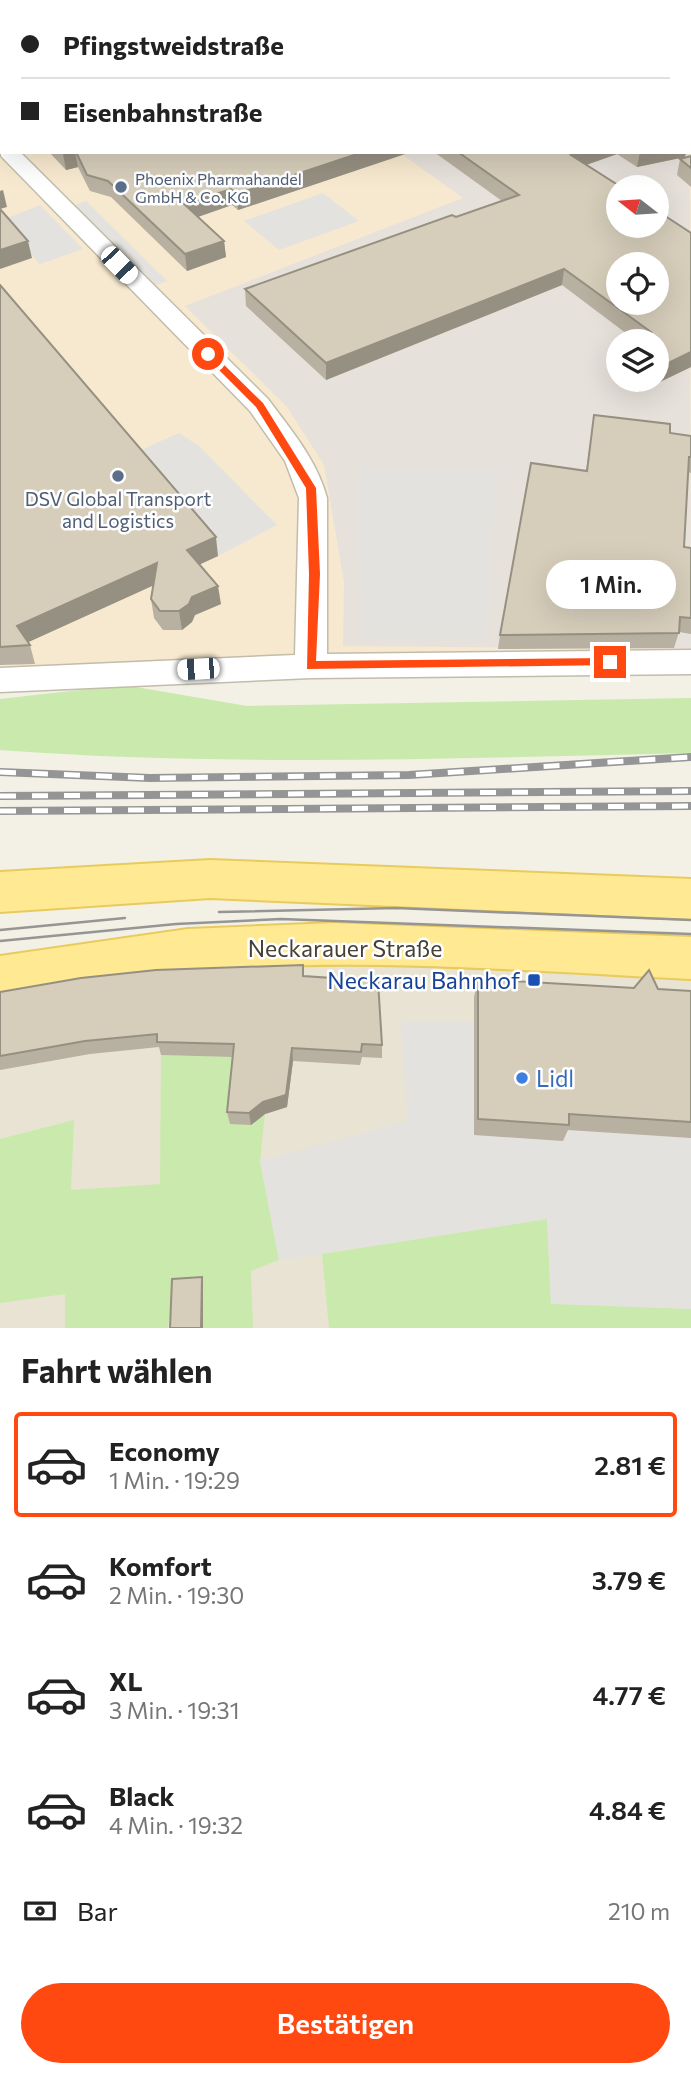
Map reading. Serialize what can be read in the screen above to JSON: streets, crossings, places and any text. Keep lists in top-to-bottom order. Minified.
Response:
{"streets":{"main road":["Neckarauer Straße"]},"places":{"other":["Phoenix Pharmahandel GmbH & Co. KG","DSV Global Transport and Logistics","Lidl"],"transit":["Neckarau Bahnhof"]},"north":"left","page":{"banner":["Pfingstweidstraße","Eisenbahnstraße"],"bubble":"1 Min.","heading":"Fahrt wählen","list":[{"name":"Economy","note":"1 Min. · 19:29","value":"2.81 €"},{"name":"Komfort","note":"2 Min. · 19:30","value":"3.79 €"},{"name":"XL","note":"3 Min. · 19:31","value":"4.77 €"},{"name":"Black","note":"4 Min. · 19:32","value":"4.84 €"}],"pay":["Bar","210 m"],"buttons":"Bestätigen"}}
